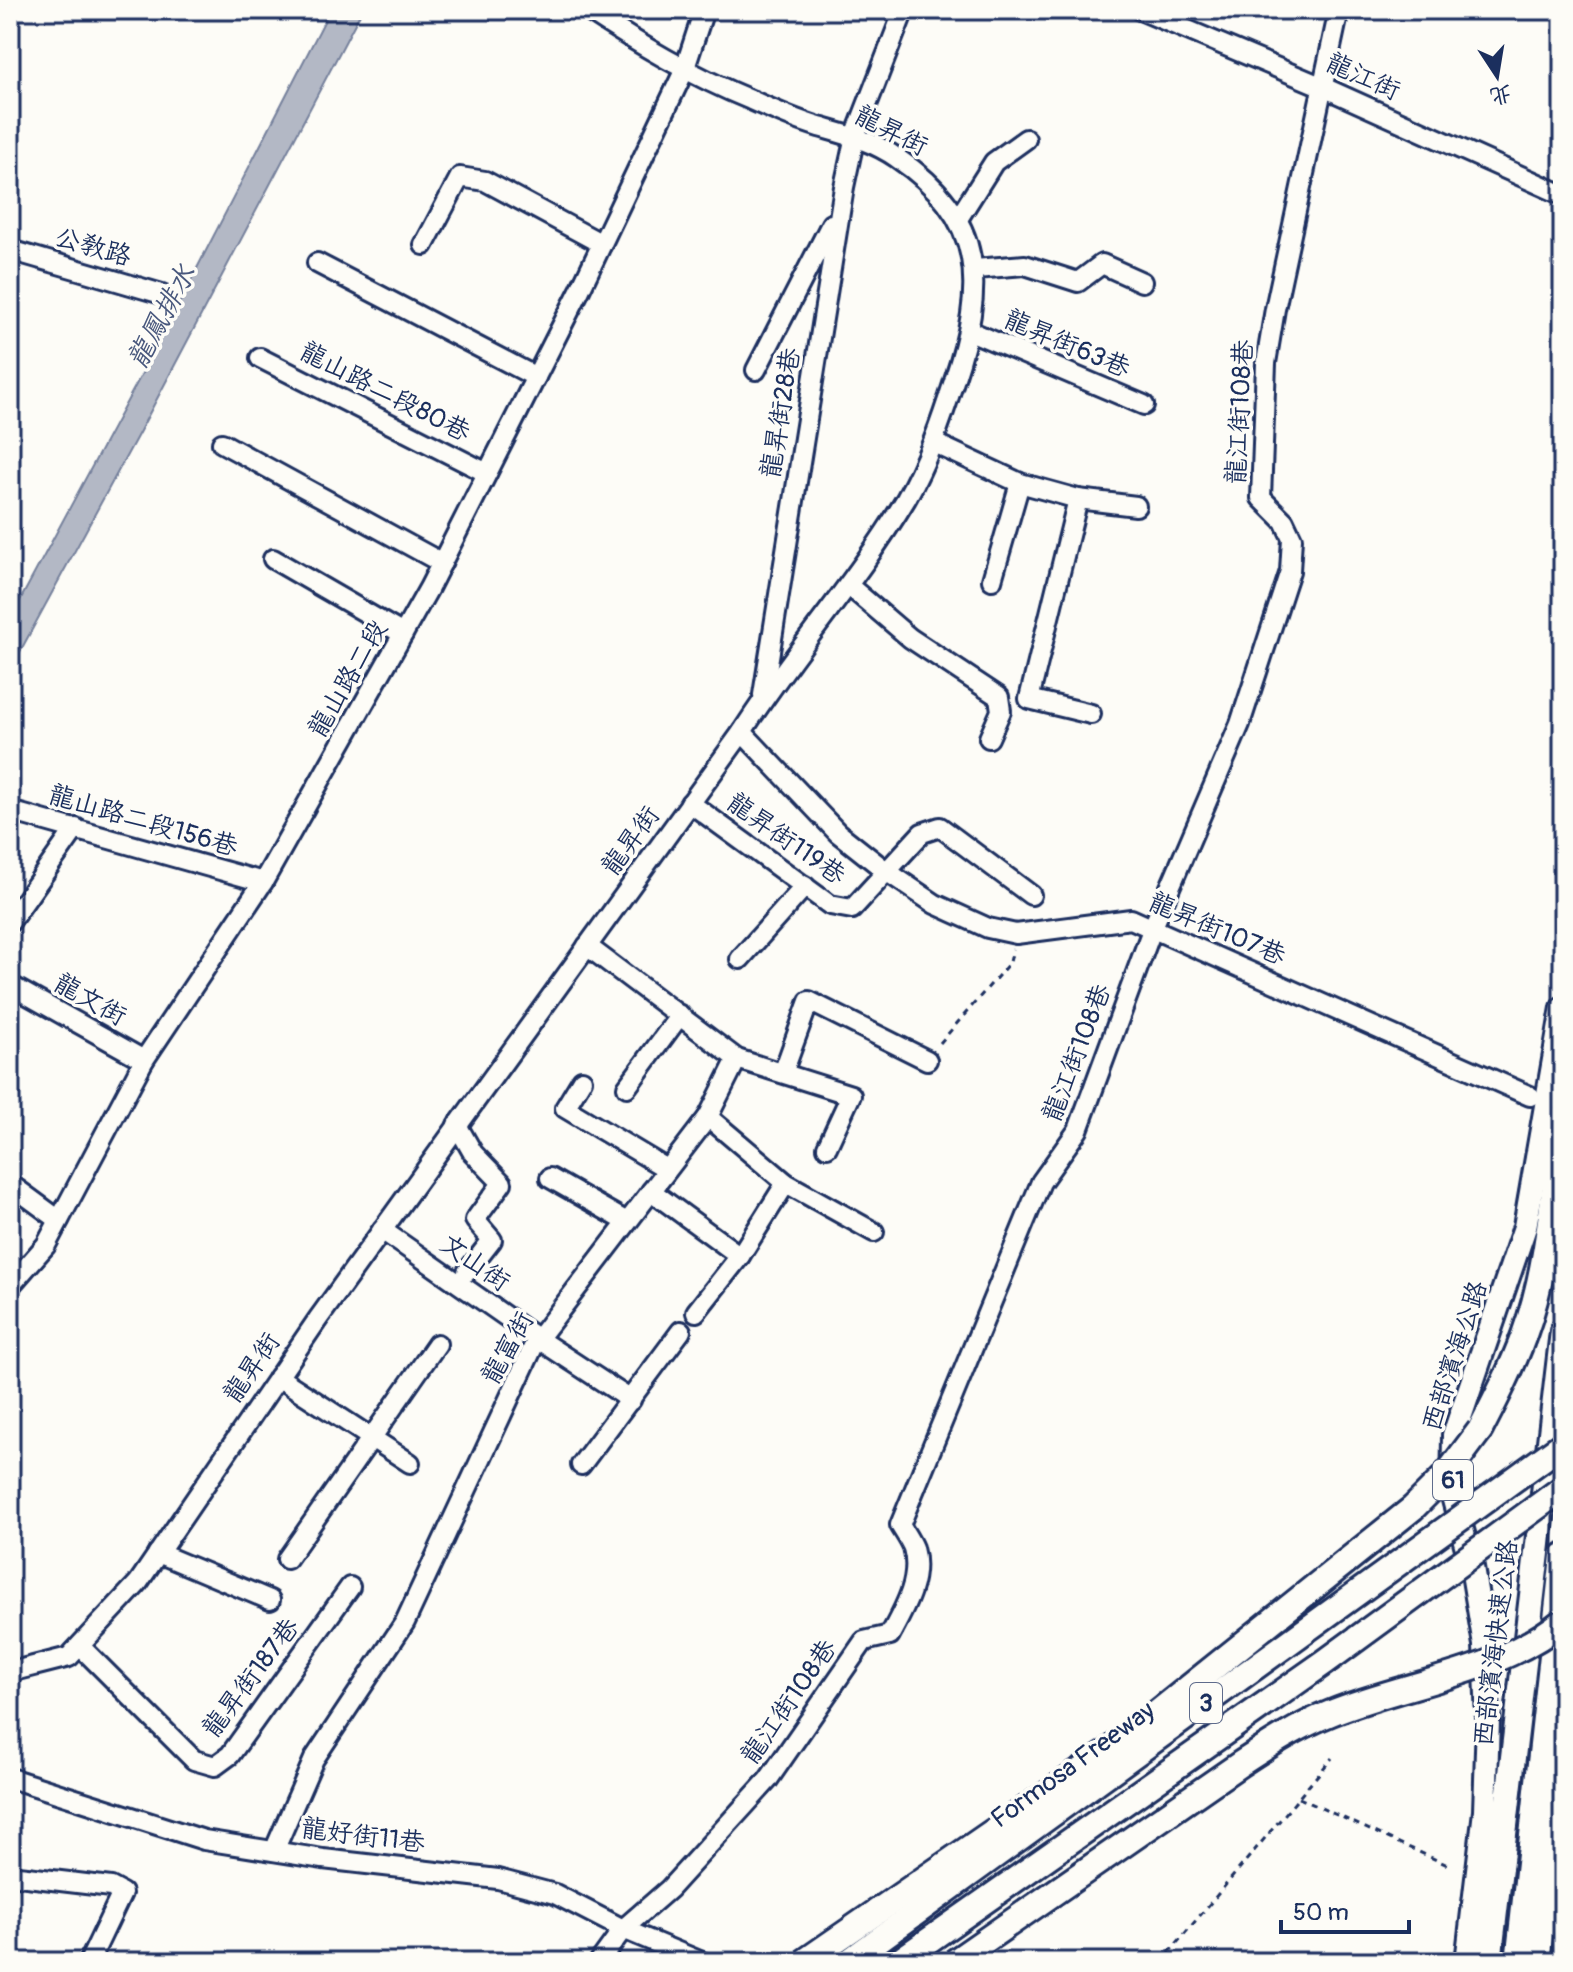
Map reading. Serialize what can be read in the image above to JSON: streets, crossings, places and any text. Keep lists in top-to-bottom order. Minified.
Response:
{"streets":{"highway":["西部濱海快速公路","3","Formosa Freeway"],"main road":["西部濱海公路","61"],"street":["龍江街","龍昇街","公教路","龍昇街63巷","龍山路二段80巷","龍江街108巷","龍昇街28巷","龍山路二段","龍山路二段156巷","龍昇街119巷","龍昇街107巷","龍文街","文山街","龍富街","龍昇街187巷","龍好街11巷"]},"crossings":[["龍江街","龍江街108巷"],["龍昇街","龍昇街63巷"],["龍昇街","龍昇街28巷"],["龍昇街","龍山路二段"],["龍昇街","龍昇街119巷"],["龍昇街","龍昇街107巷"],["龍昇街","文山街"],["龍昇街","龍昇街187巷"],["龍山路二段80巷","龍山路二段"],["龍江街108巷","龍昇街107巷"],["龍江街108巷","龍好街11巷"],["龍山路二段","龍山路二段156巷"],["龍山路二段","龍文街"],["龍昇街119巷","龍昇街107巷"],["文山街","龍富街"],["龍富街","龍好街11巷"]],"water":["龍鳳排水"],"scale_bar":"50 m","north":"bottom"}
